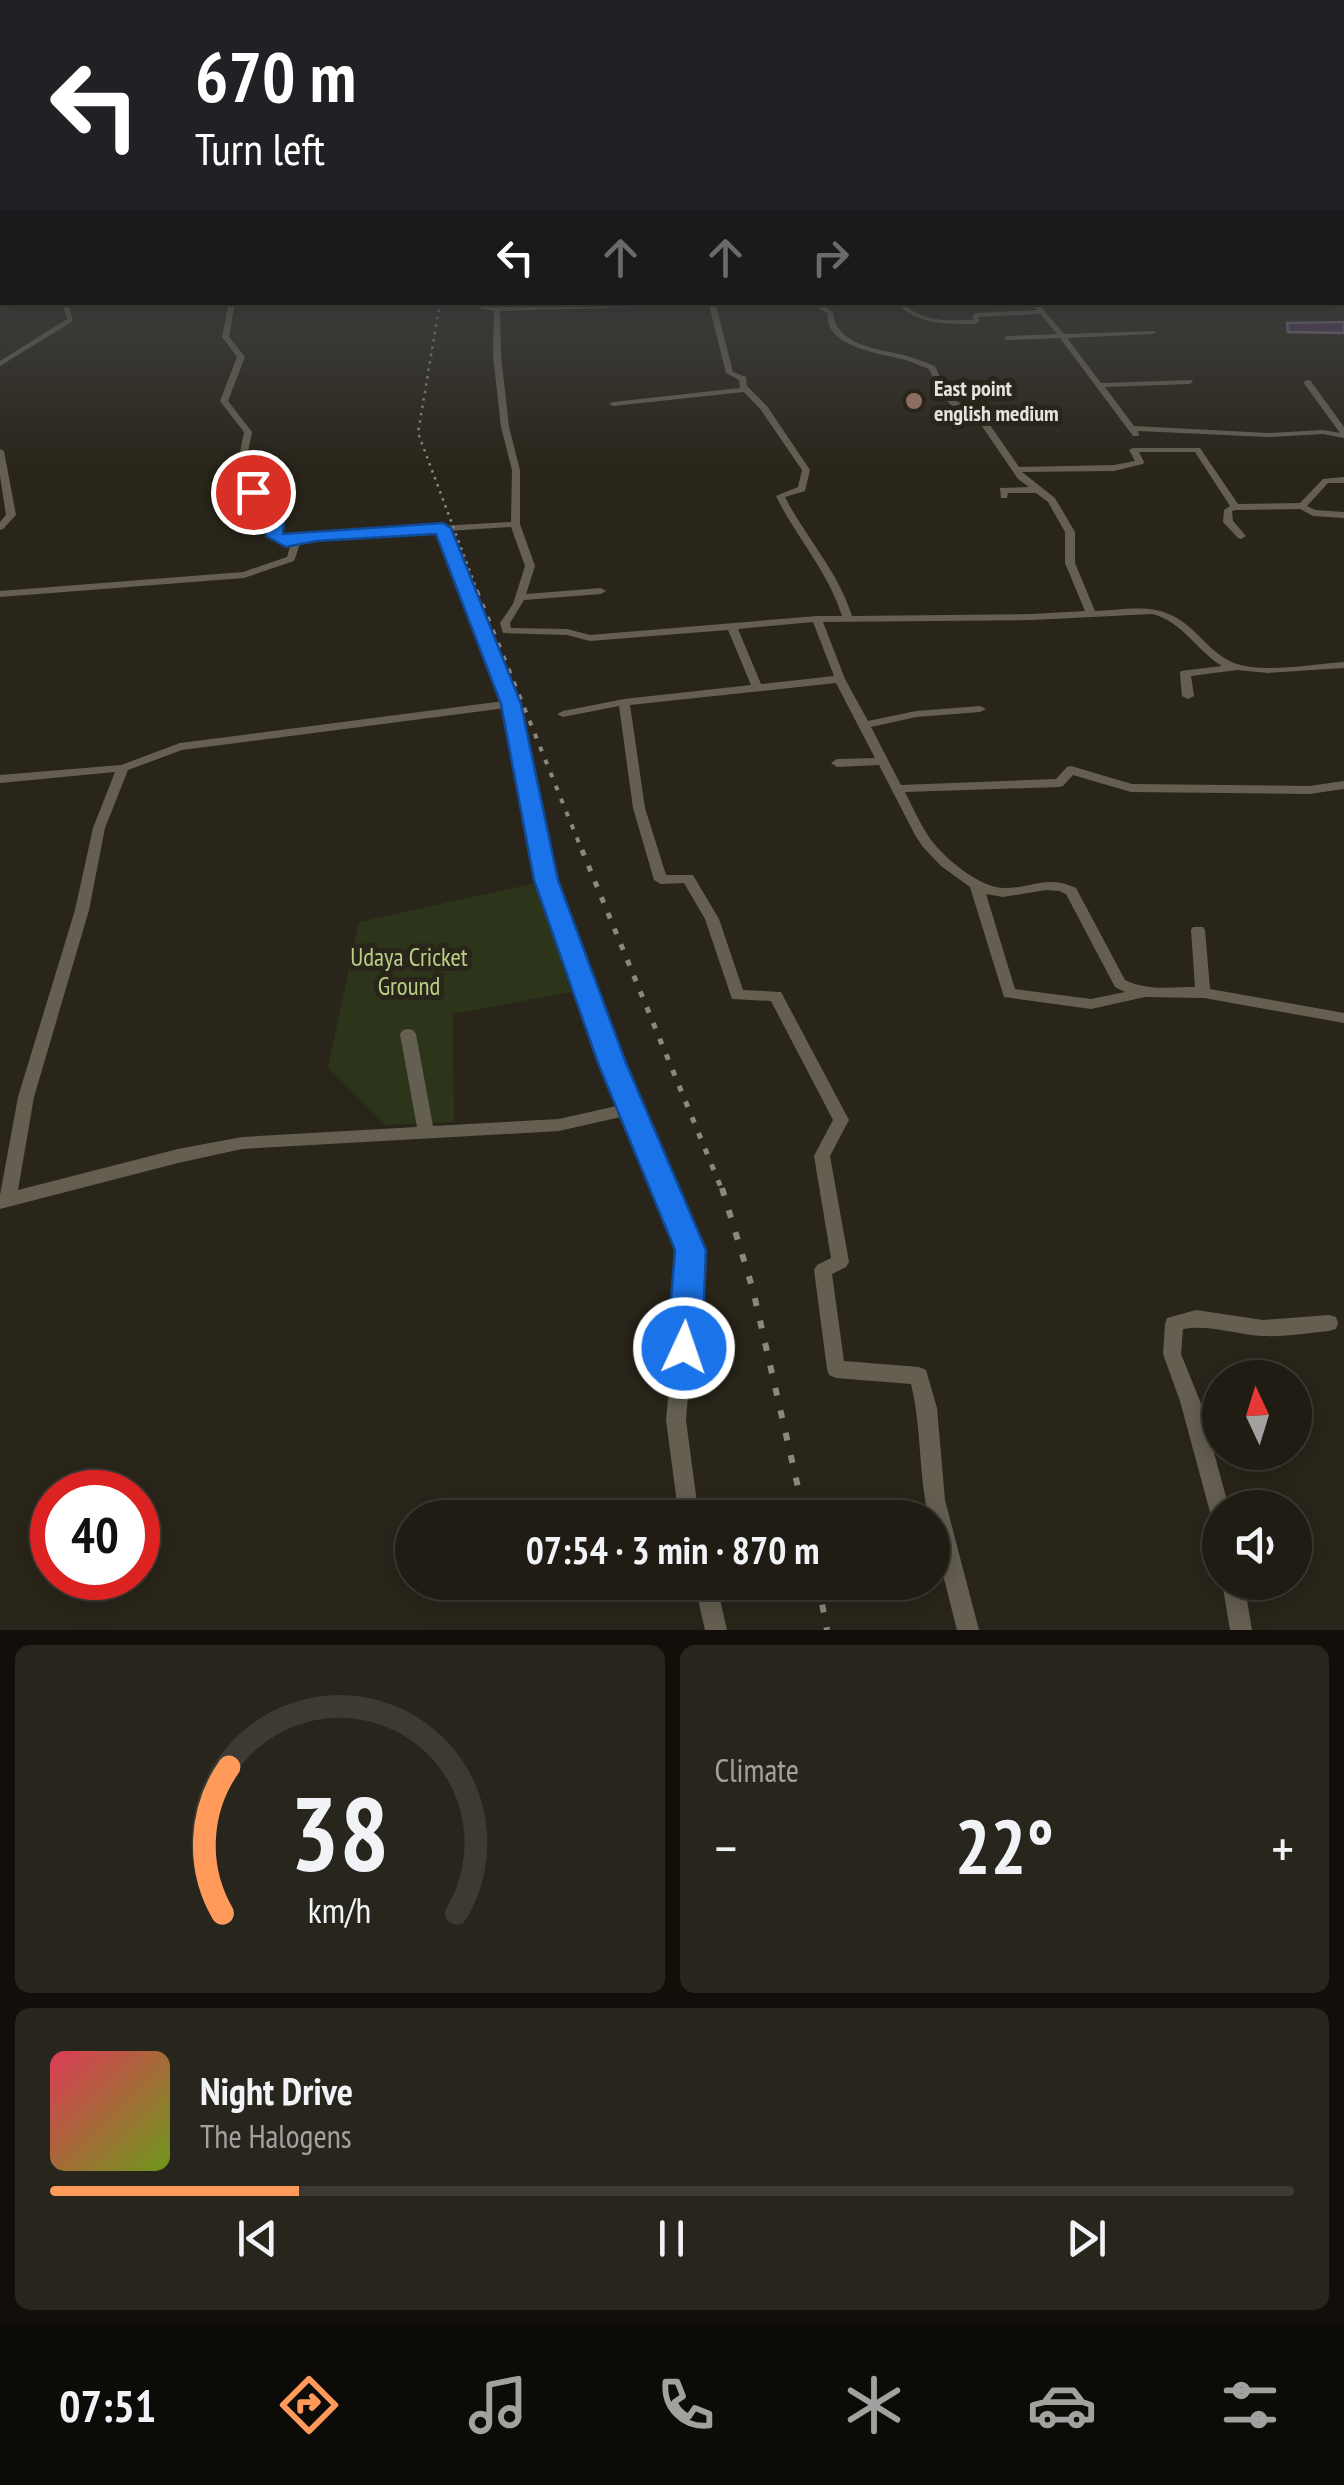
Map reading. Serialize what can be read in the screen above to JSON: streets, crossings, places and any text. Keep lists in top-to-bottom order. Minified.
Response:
{"parks":["Udaya Cricket Ground"],"places":["East point english medium"],"north":"top","page":{"turn":["670 m","Turn left"],"limit":"40","trip":"07:54 · 3 min · 870 m","tile":"Climate","heat":["−","22°","+"],"song":["Night Drive","The Halogens"],"tabs":"07:51","gauge":["38","km/h"]}}
